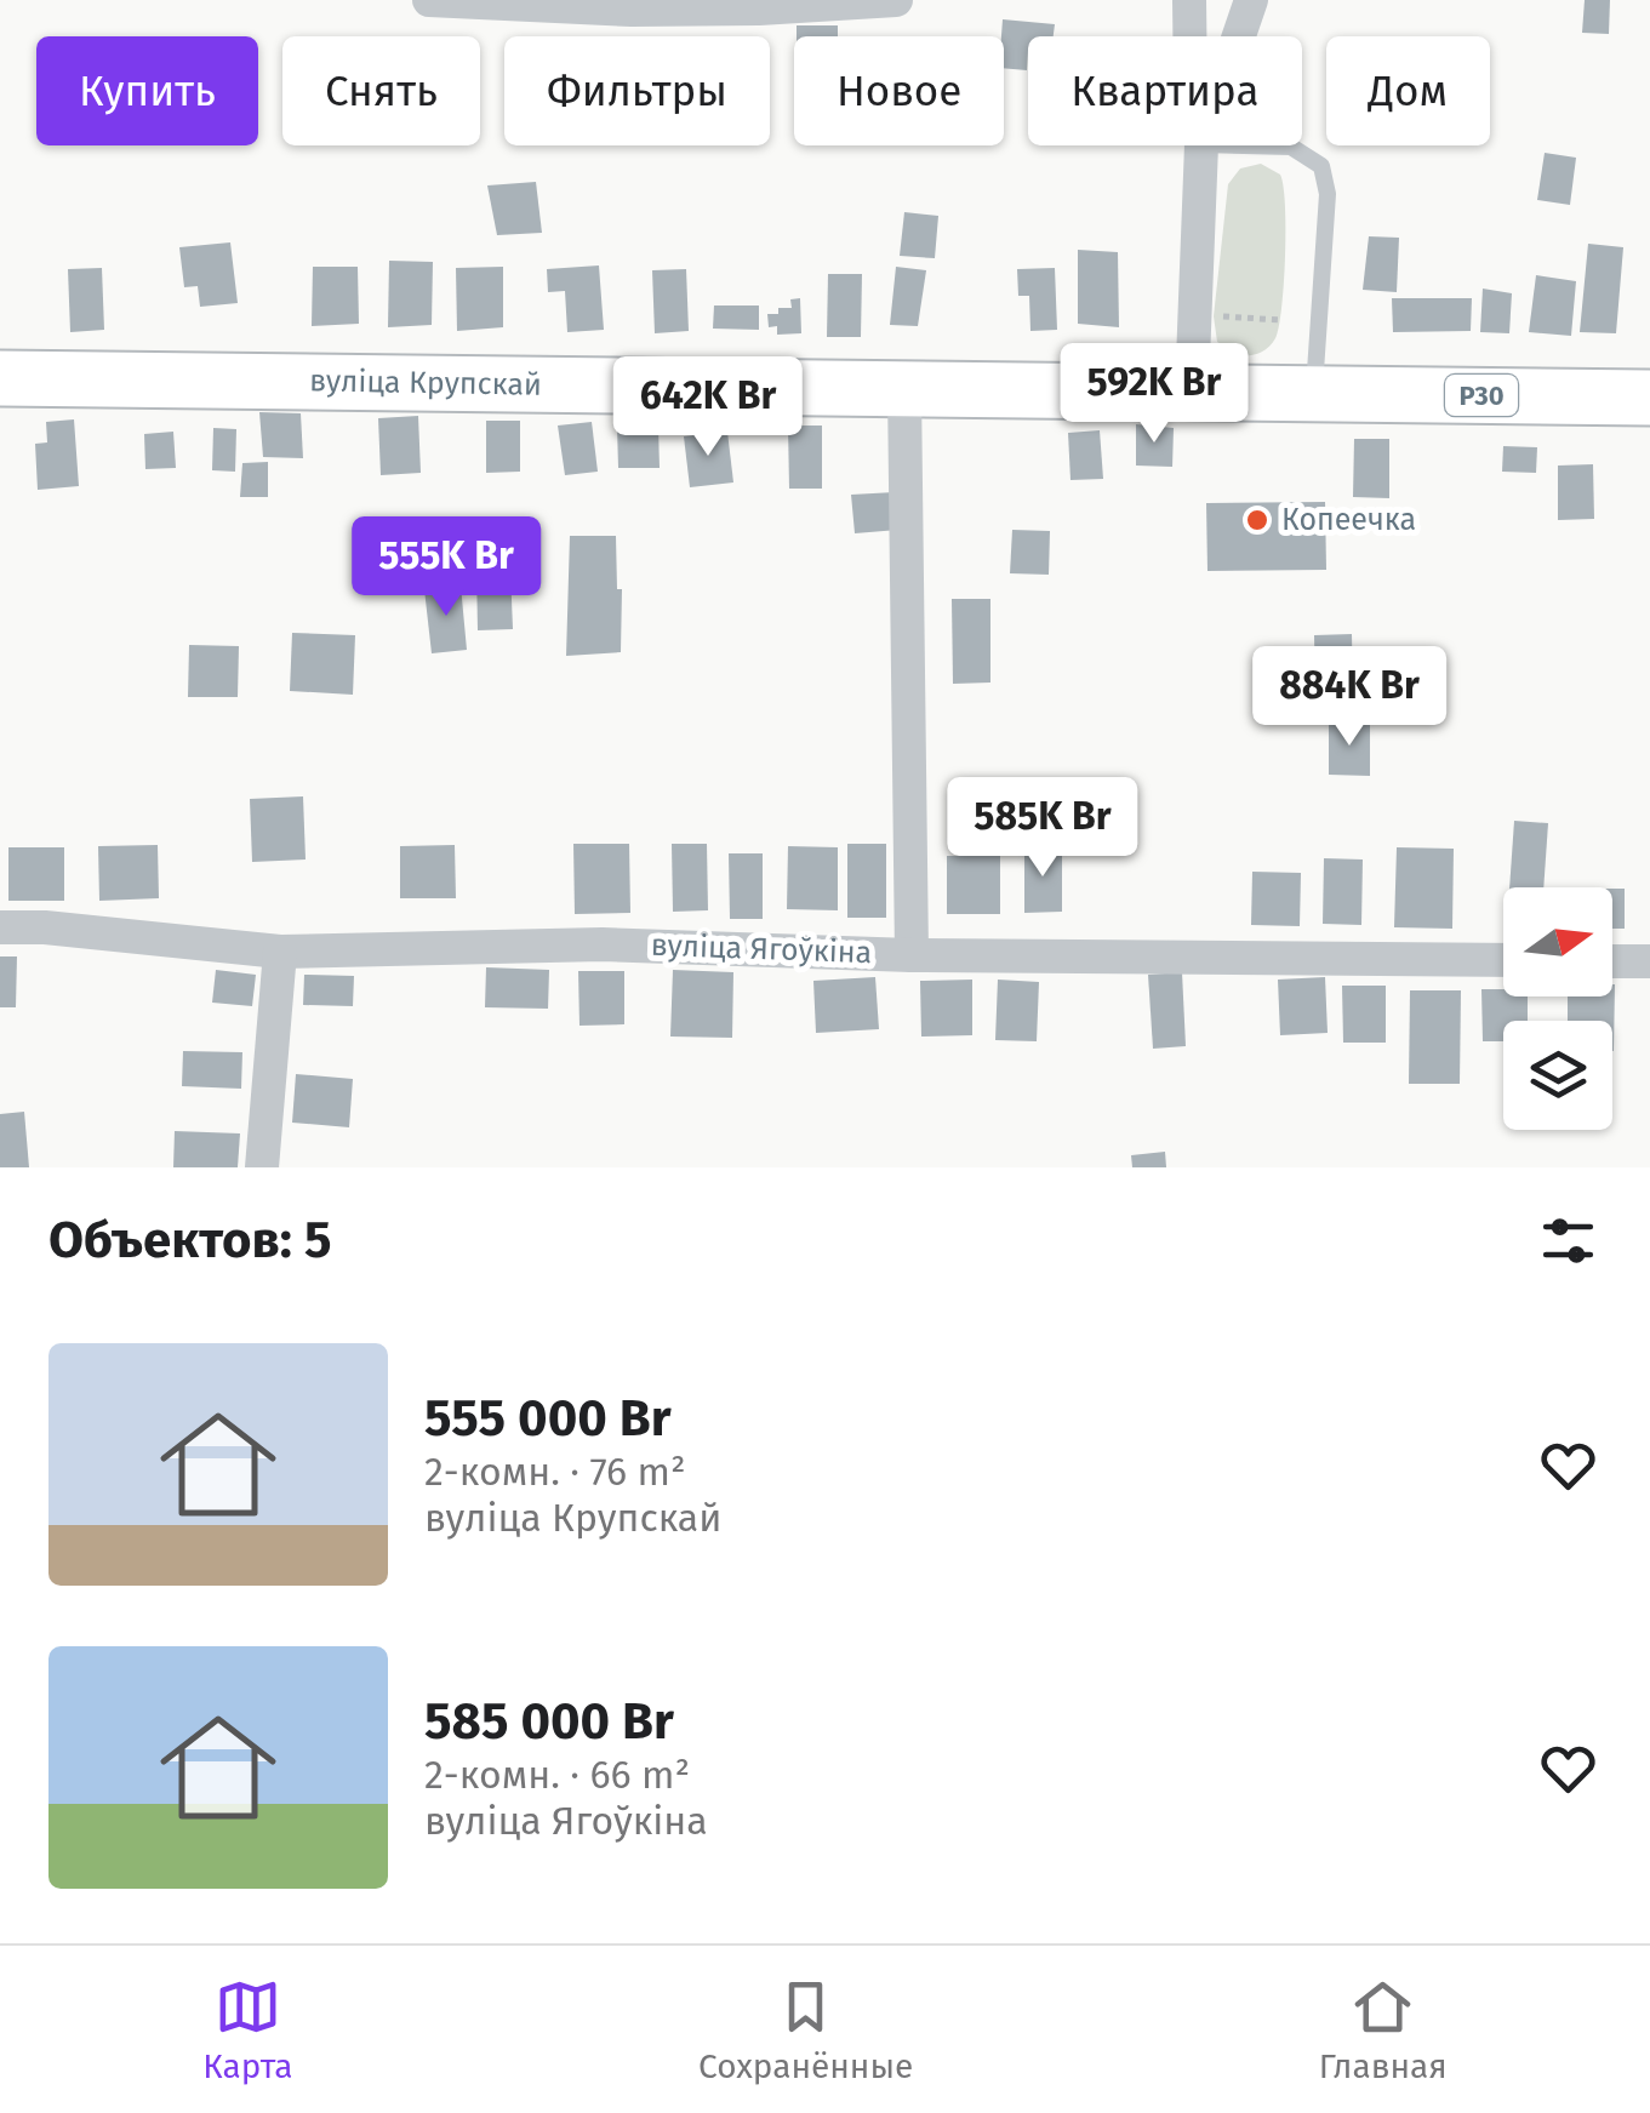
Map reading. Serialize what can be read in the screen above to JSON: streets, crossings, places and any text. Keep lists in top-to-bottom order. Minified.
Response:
{"streets":{"main road":["вуліца Крупскай","Р30"],"street":["вуліца Ягоўкіна"]},"places":["Копеечка"],"north":"right","page":{"chip":["Купить","Снять","Фильтры","Новое","Квартира","Дом"],"price":["592K Br","642K Br","555K Br","884K Br","585K Br"],"heading":"Объектов: 5","list":[{"name":"555 000 Br","note":"2-комн. · 76 m² · вуліца Крупскай"},{"name":"585 000 Br","note":"2-комн. · 66 m² · вуліца Ягоўкіна"}],"tabs":["Карта","Сохранённые","Главная"]}}
